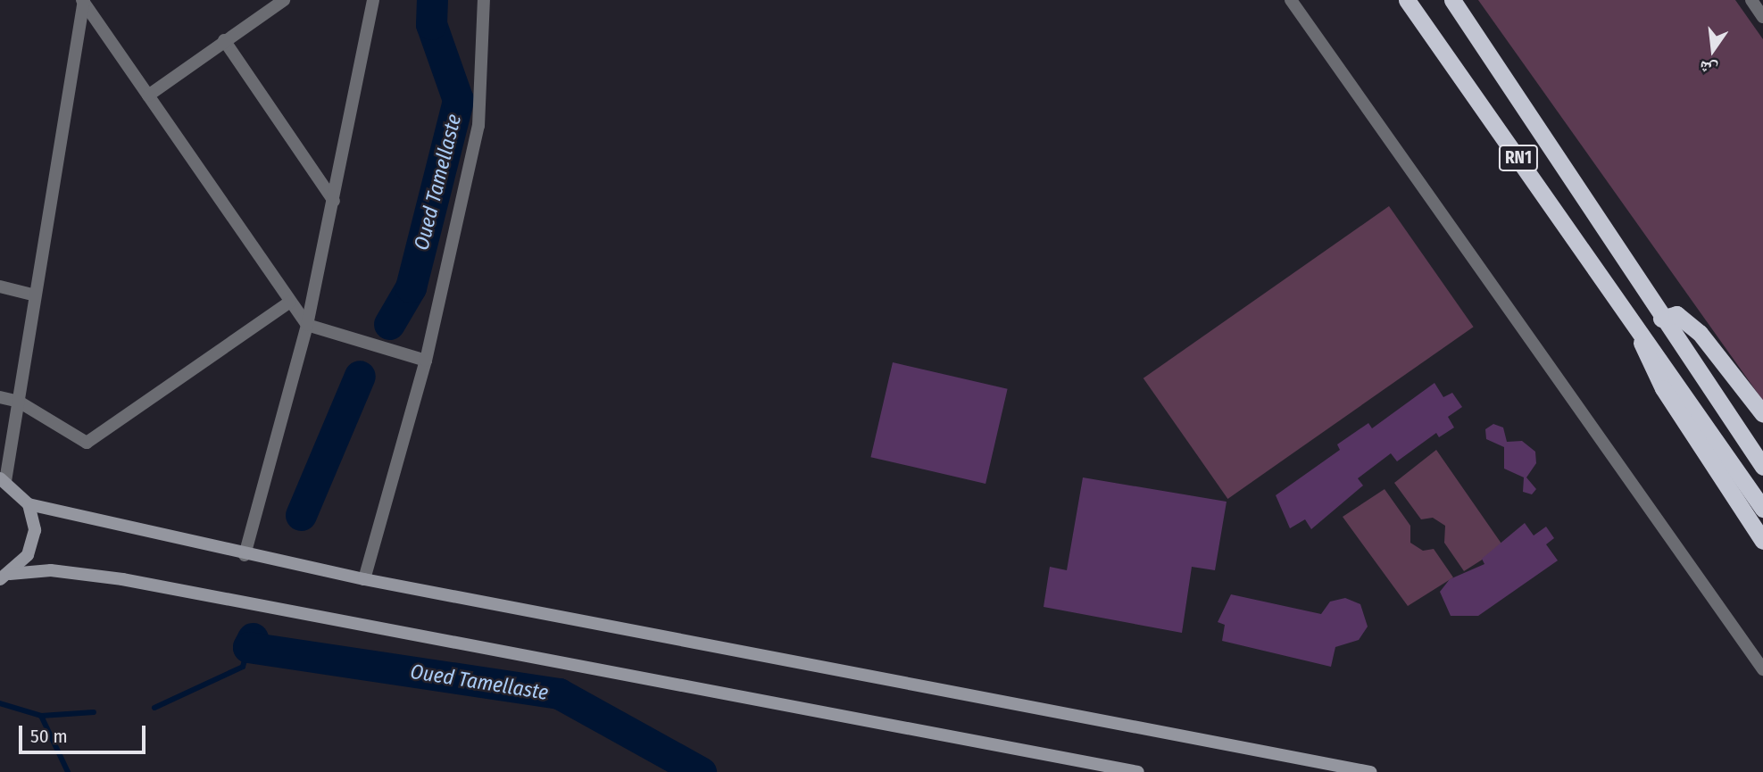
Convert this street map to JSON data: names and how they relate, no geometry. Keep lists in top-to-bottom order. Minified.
{"streets":{"highway":["RN1"]},"water":["Oued Tamellaste"],"scale_bar":"50 m","north":"bottom"}
